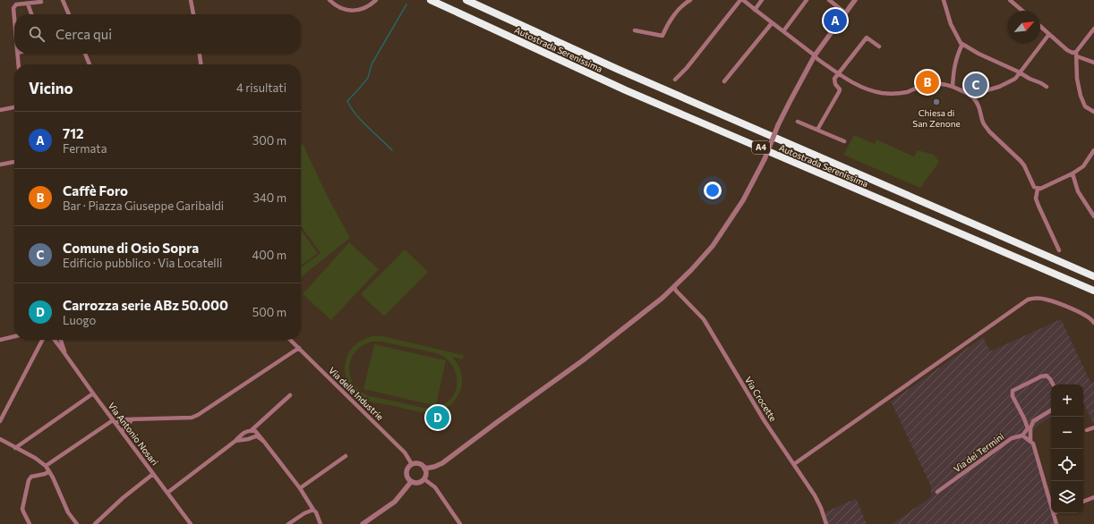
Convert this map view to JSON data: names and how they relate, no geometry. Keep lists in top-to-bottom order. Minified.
{"streets":{"highway":["Autostrada Serenissima","A4"],"street":["Via delle Industrie","Via Crocette","Via Antonio Nosari","Via dei Termini"]},"places":["Chiesa di San Zenone"],"north":"top right","page":{"pins":["A","B","C","D"],"search":"Cerca qui","heading":["Vicino","4 risultati"],"list":[{"mark":"A","name":"712","note":"Fermata","value":"300 m"},{"mark":"B","name":"Caffè Foro","note":"Bar · Piazza Giuseppe Garibaldi","value":"340 m"},{"mark":"C","name":"Comune di Osio Sopra","note":"Edificio pubblico · Via Locatelli","value":"400 m"},{"mark":"D","name":"Carrozza serie ABz 50.000","note":"Luogo","value":"500 m"}],"map_buttons":["+","−"]}}
